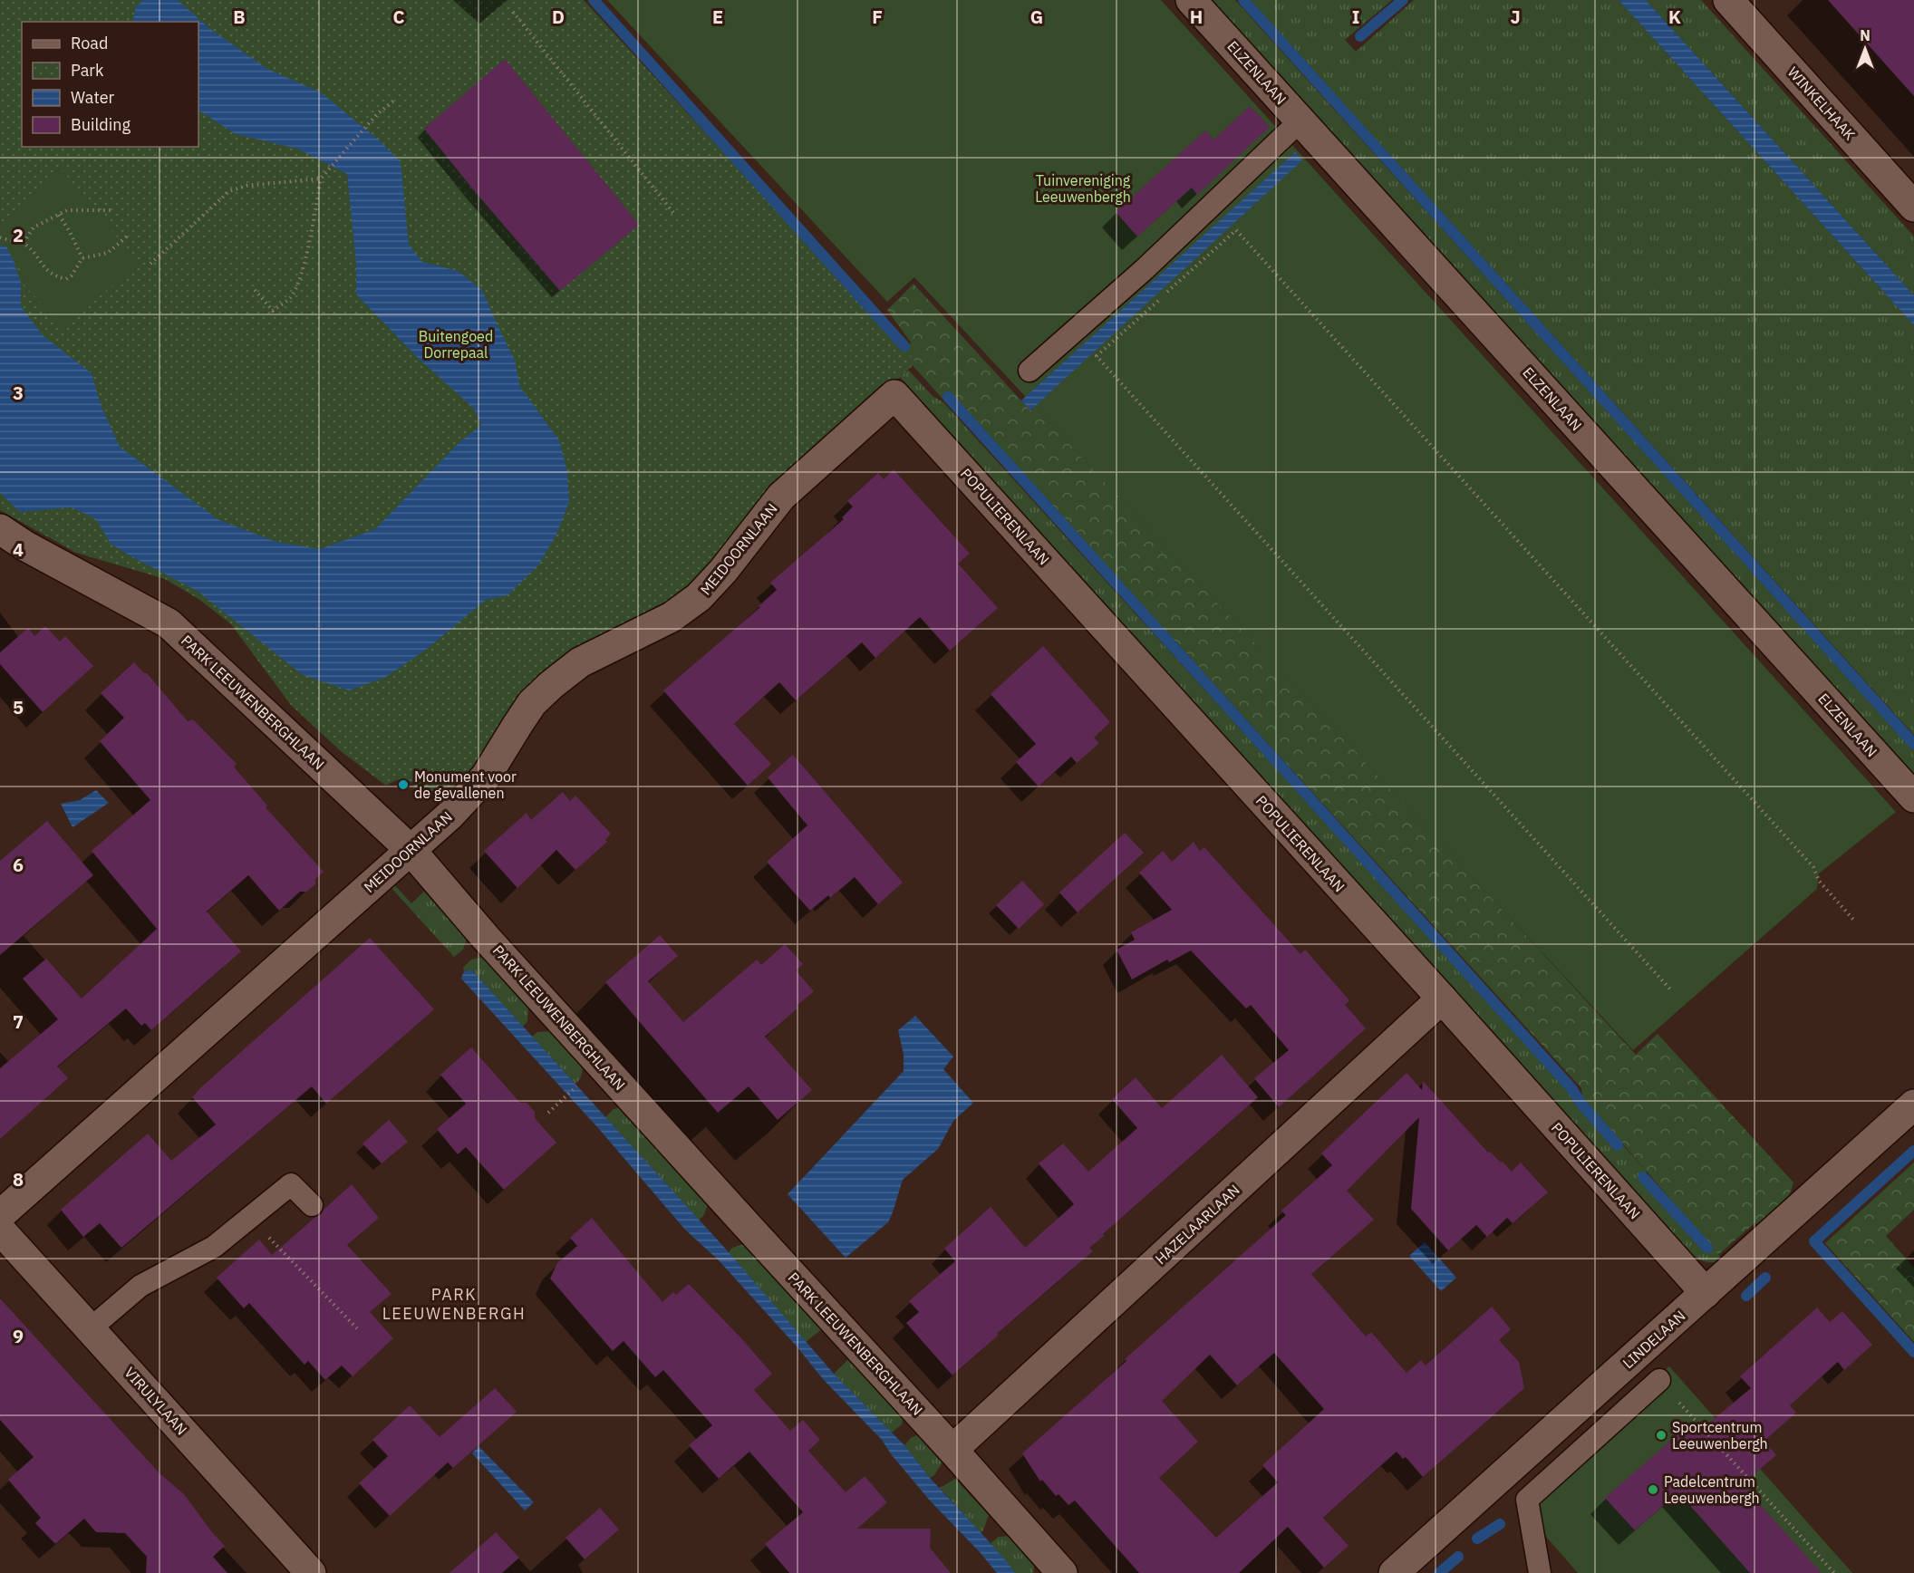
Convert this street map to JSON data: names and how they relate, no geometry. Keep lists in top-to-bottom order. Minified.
{"streets":{"street":["ELZENLAAN","WINKELHAAK","POPULIERENLAAN","MEIDOORNLAAN","PARK LEEUWENBERGHLAAN","HAZELAARLAAN","LINDELAAN","VIRULYLAAN"]},"crossings":[["POPULIERENLAAN","MEIDOORNLAAN"],["POPULIERENLAAN","HAZELAARLAAN"],["POPULIERENLAAN","LINDELAAN"],["MEIDOORNLAAN","PARK LEEUWENBERGHLAAN"],["PARK LEEUWENBERGHLAAN","HAZELAARLAAN"]],"districts":["PARK LEEUWENBERGH"],"parks":["Tuinvereniging Leeuwenbergh","Buitengoed Dorrepaal"],"places":["Monument voor de gevallenen","Sportcentrum Leeuwenbergh","Padelcentrum Leeuwenbergh"],"legend":["Road","Park","Water","Building"],"north":"top","grid":{"columns":["B","C","D","E","F","G","H","I","J","K"],"rows":["2","3","4","5","6","7","8","9"]}}
